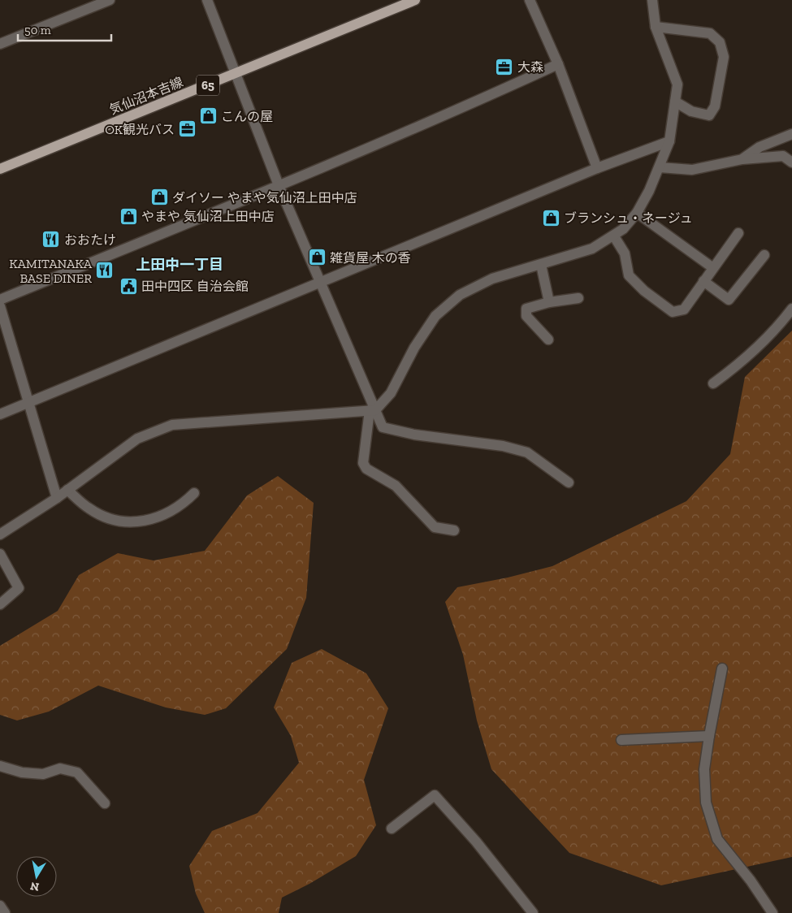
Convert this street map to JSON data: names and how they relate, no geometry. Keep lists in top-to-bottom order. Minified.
{"streets":{"main road":["65","気仙沼本吉線"]},"districts":["上田中一丁目"],"places":{"office":["大森","OK観光バス"],"shop":["こんの屋","ダイソー やまや気仙沼上田中店","やまや 気仙沼上田中店","ブランシュ・ネージュ","雑貨屋 木の香"],"restaurant":["おおたけ","KAMITANAKA BASE DINER"],"public building":["田中四区 自治会館"]},"scale_bar":"50 m","north":"bottom"}
